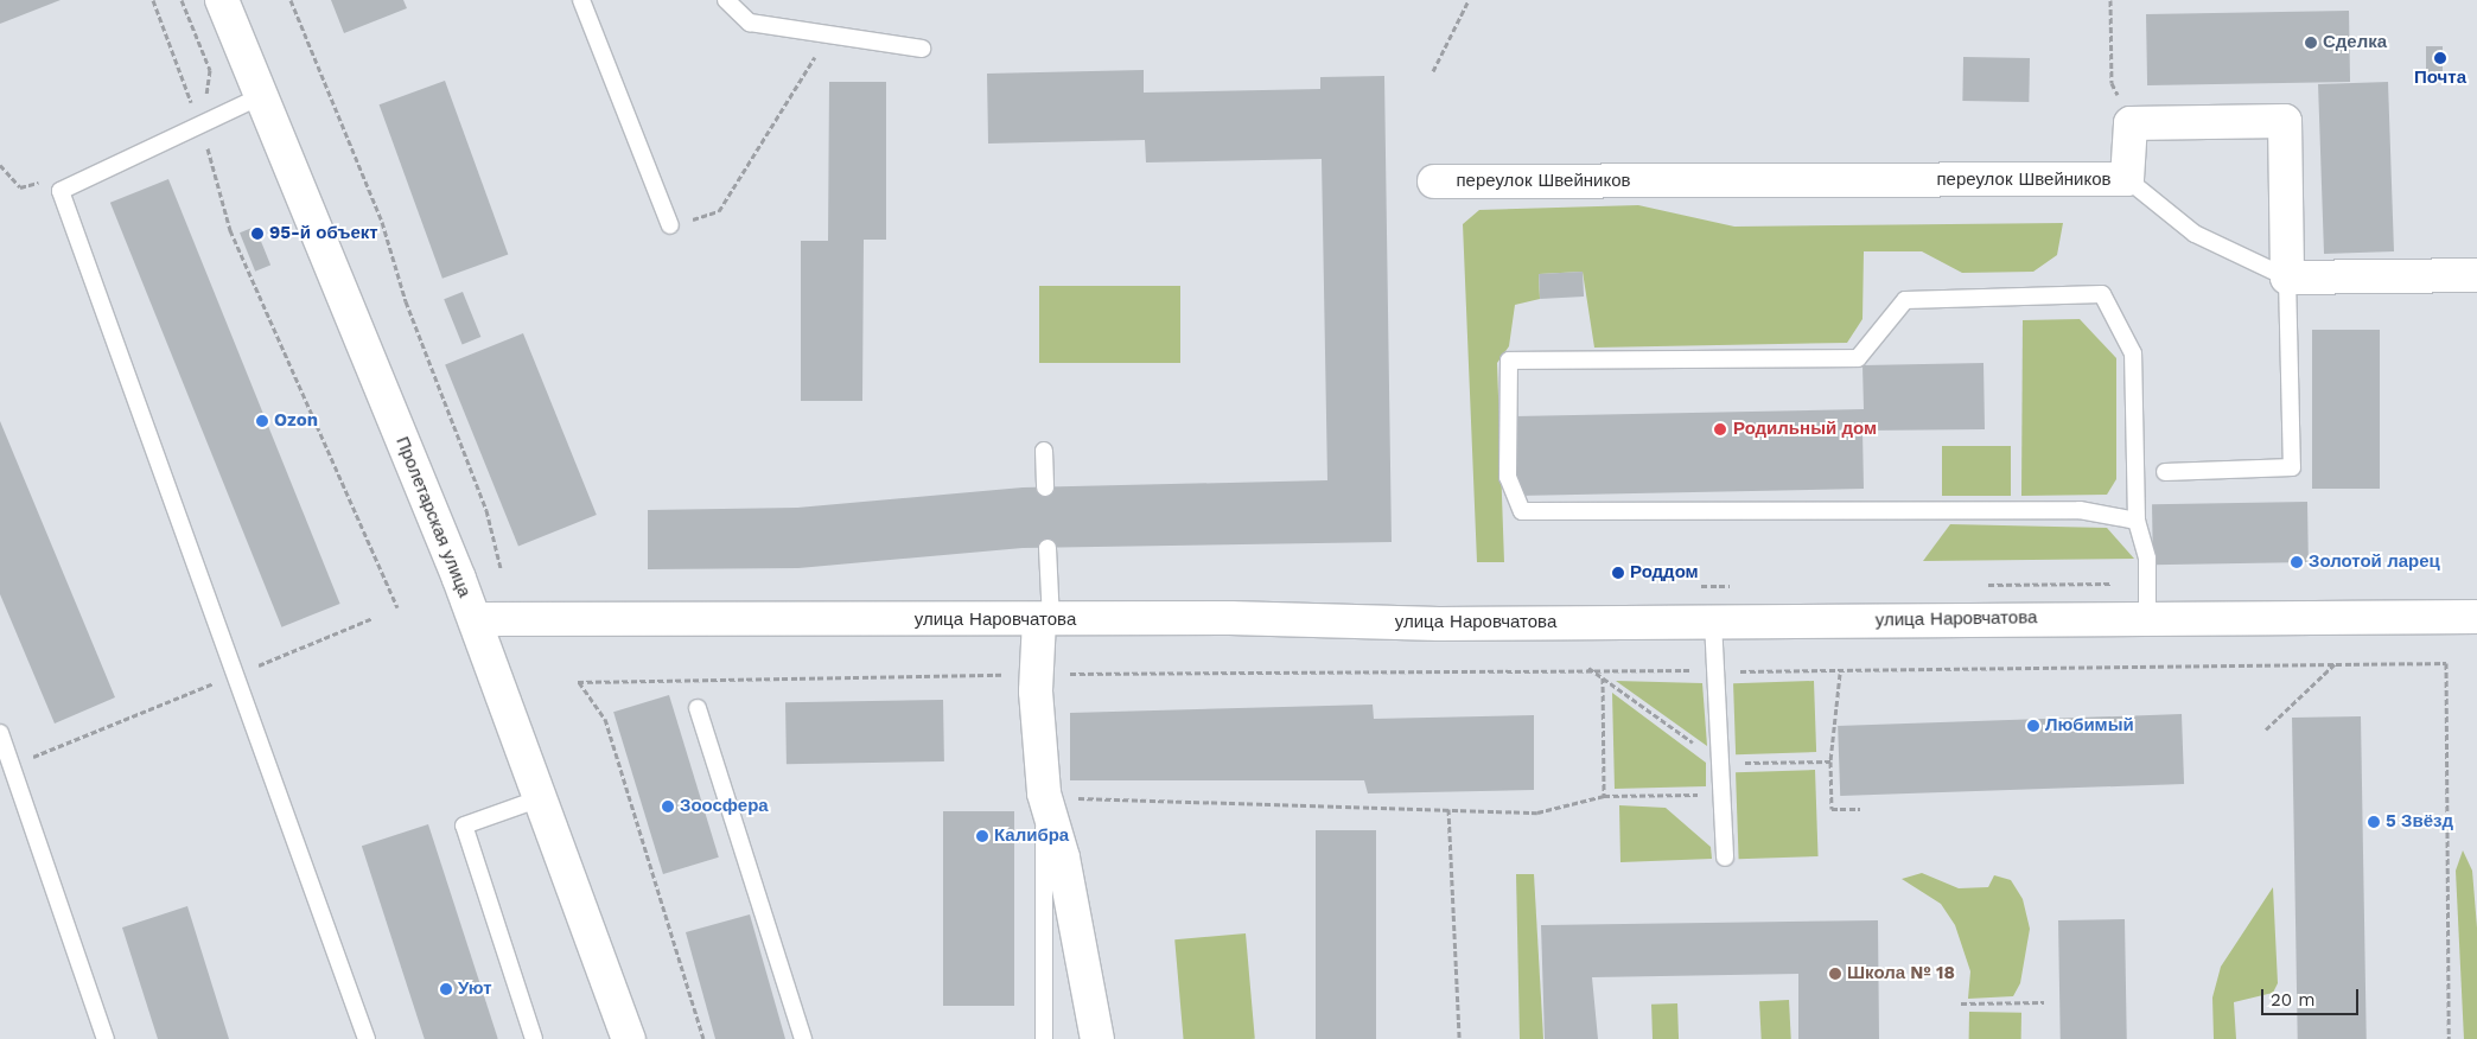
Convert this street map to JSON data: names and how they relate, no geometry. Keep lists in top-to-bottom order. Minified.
{"streets":{"street":["переулок Швейников","Пролетарская улица","улица Наровчатова"]},"crossings":[["Пролетарская улица","улица Наровчатова"]],"places":["Сделка","Почта","95-й объект","Ozon","Родильный дом","Золотой ларец","Роддом","Любимый","Зоосфера","5 Звёзд","Калибра","Школа № 18","Уют"],"scale_bar":"20 m"}
